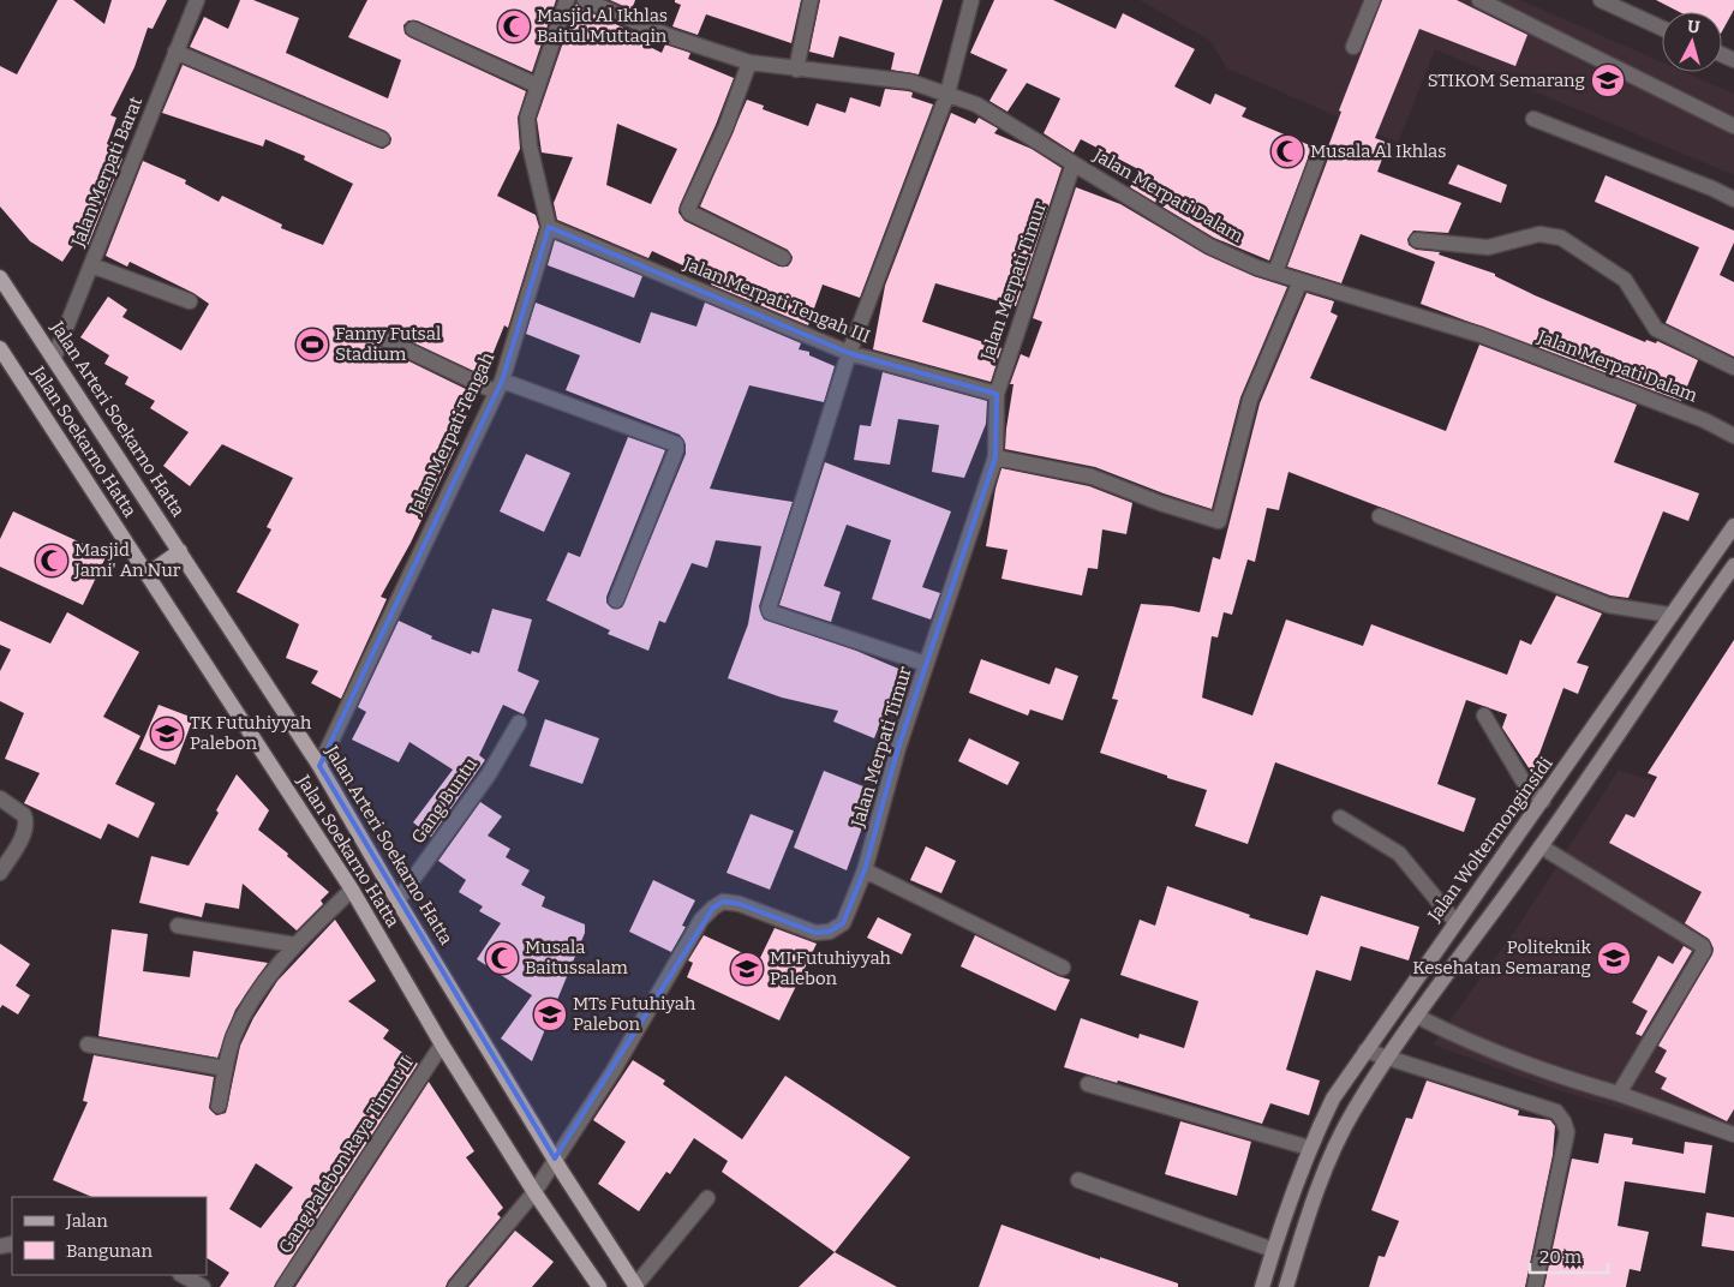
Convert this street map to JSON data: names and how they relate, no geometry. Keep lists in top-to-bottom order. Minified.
{"streets":{"main road":["Jalan Arteri Soekarno Hatta","Jalan Soekarno Hatta","Jalan Woltermonginsidi"],"street":["Jalan Merpati Barat","Jalan Merpati Dalam","Jalan Merpati Timur","Jalan Merpati Tengah III","Jalan Merpati Tengah","Gang Buntu","Gang Palebon Raya Timur II"]},"crossings":[["Jalan Merpati Barat","Jalan Arteri Soekarno Hatta"],["Jalan Merpati Dalam","Jalan Merpati Timur"],["Jalan Merpati Timur","Jalan Merpati Tengah III"],["Jalan Merpati Timur","Jalan Arteri Soekarno Hatta"],["Jalan Merpati Timur","Jalan Soekarno Hatta"],["Jalan Merpati Tengah III","Jalan Merpati Tengah"],["Jalan Arteri Soekarno Hatta","Jalan Merpati Tengah"],["Jalan Arteri Soekarno Hatta","Gang Buntu"],["Jalan Soekarno Hatta","Gang Palebon Raya Timur II"]],"places":{"mosque":["Masjid Al Ikhlas Baitul Muttaqin","Musala Al Ikhlas","Masjid Jami' An Nur","Musala Baitussalam"],"school or university":["STIKOM Semarang","TK Futuhiyyah Palebon","Politeknik Kesehatan Semarang","MI Futuhiyyah Palebon","MTs Futuhiyah Palebon"],"sports":["Fanny Futsal Stadium"]},"legend":["Jalan","Bangunan"],"scale_bar":"20 m","north":"top"}
